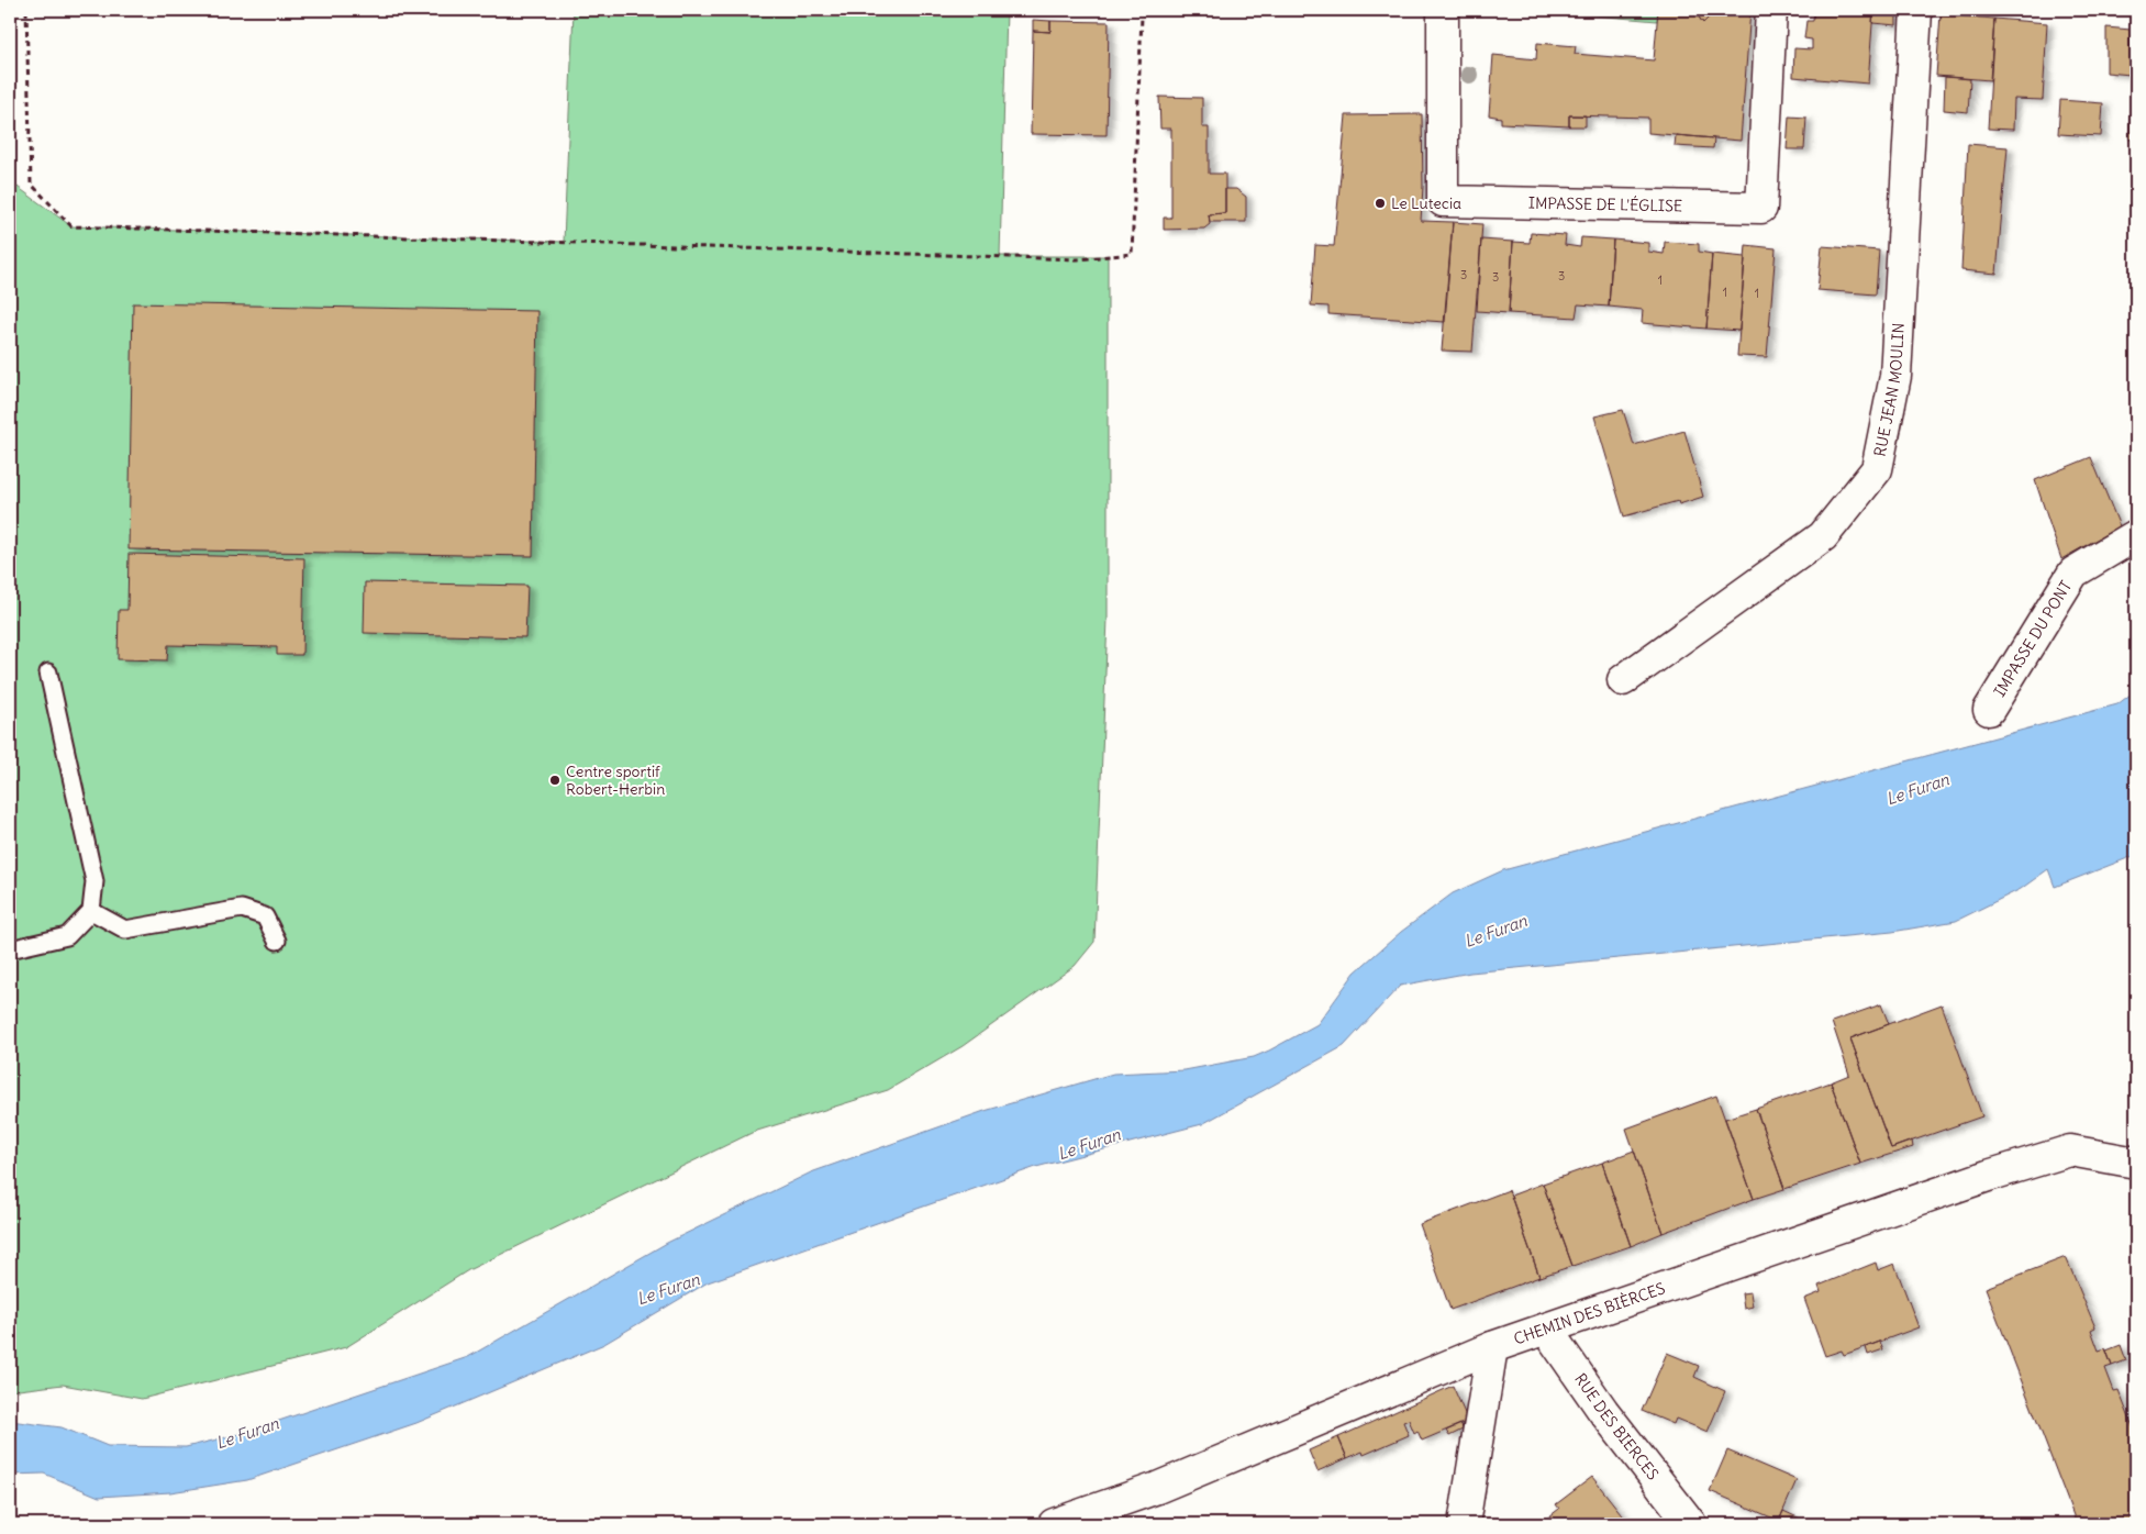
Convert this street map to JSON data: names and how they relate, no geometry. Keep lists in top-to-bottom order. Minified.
{"streets":{"street":["IMPASSE DE L'ÉGLISE","RUE JEAN MOULIN","IMPASSE DU PONT","CHEMIN DES BIÈRCES","RUE DES BIERCES"]},"crossings":[["CHEMIN DES BIÈRCES","RUE DES BIERCES"]],"water":["Le Furan"],"places":["Le Lutecia","Centre sportif Robert-Herbin"],"house_numbers":["3","3","3","1","1","1"]}
